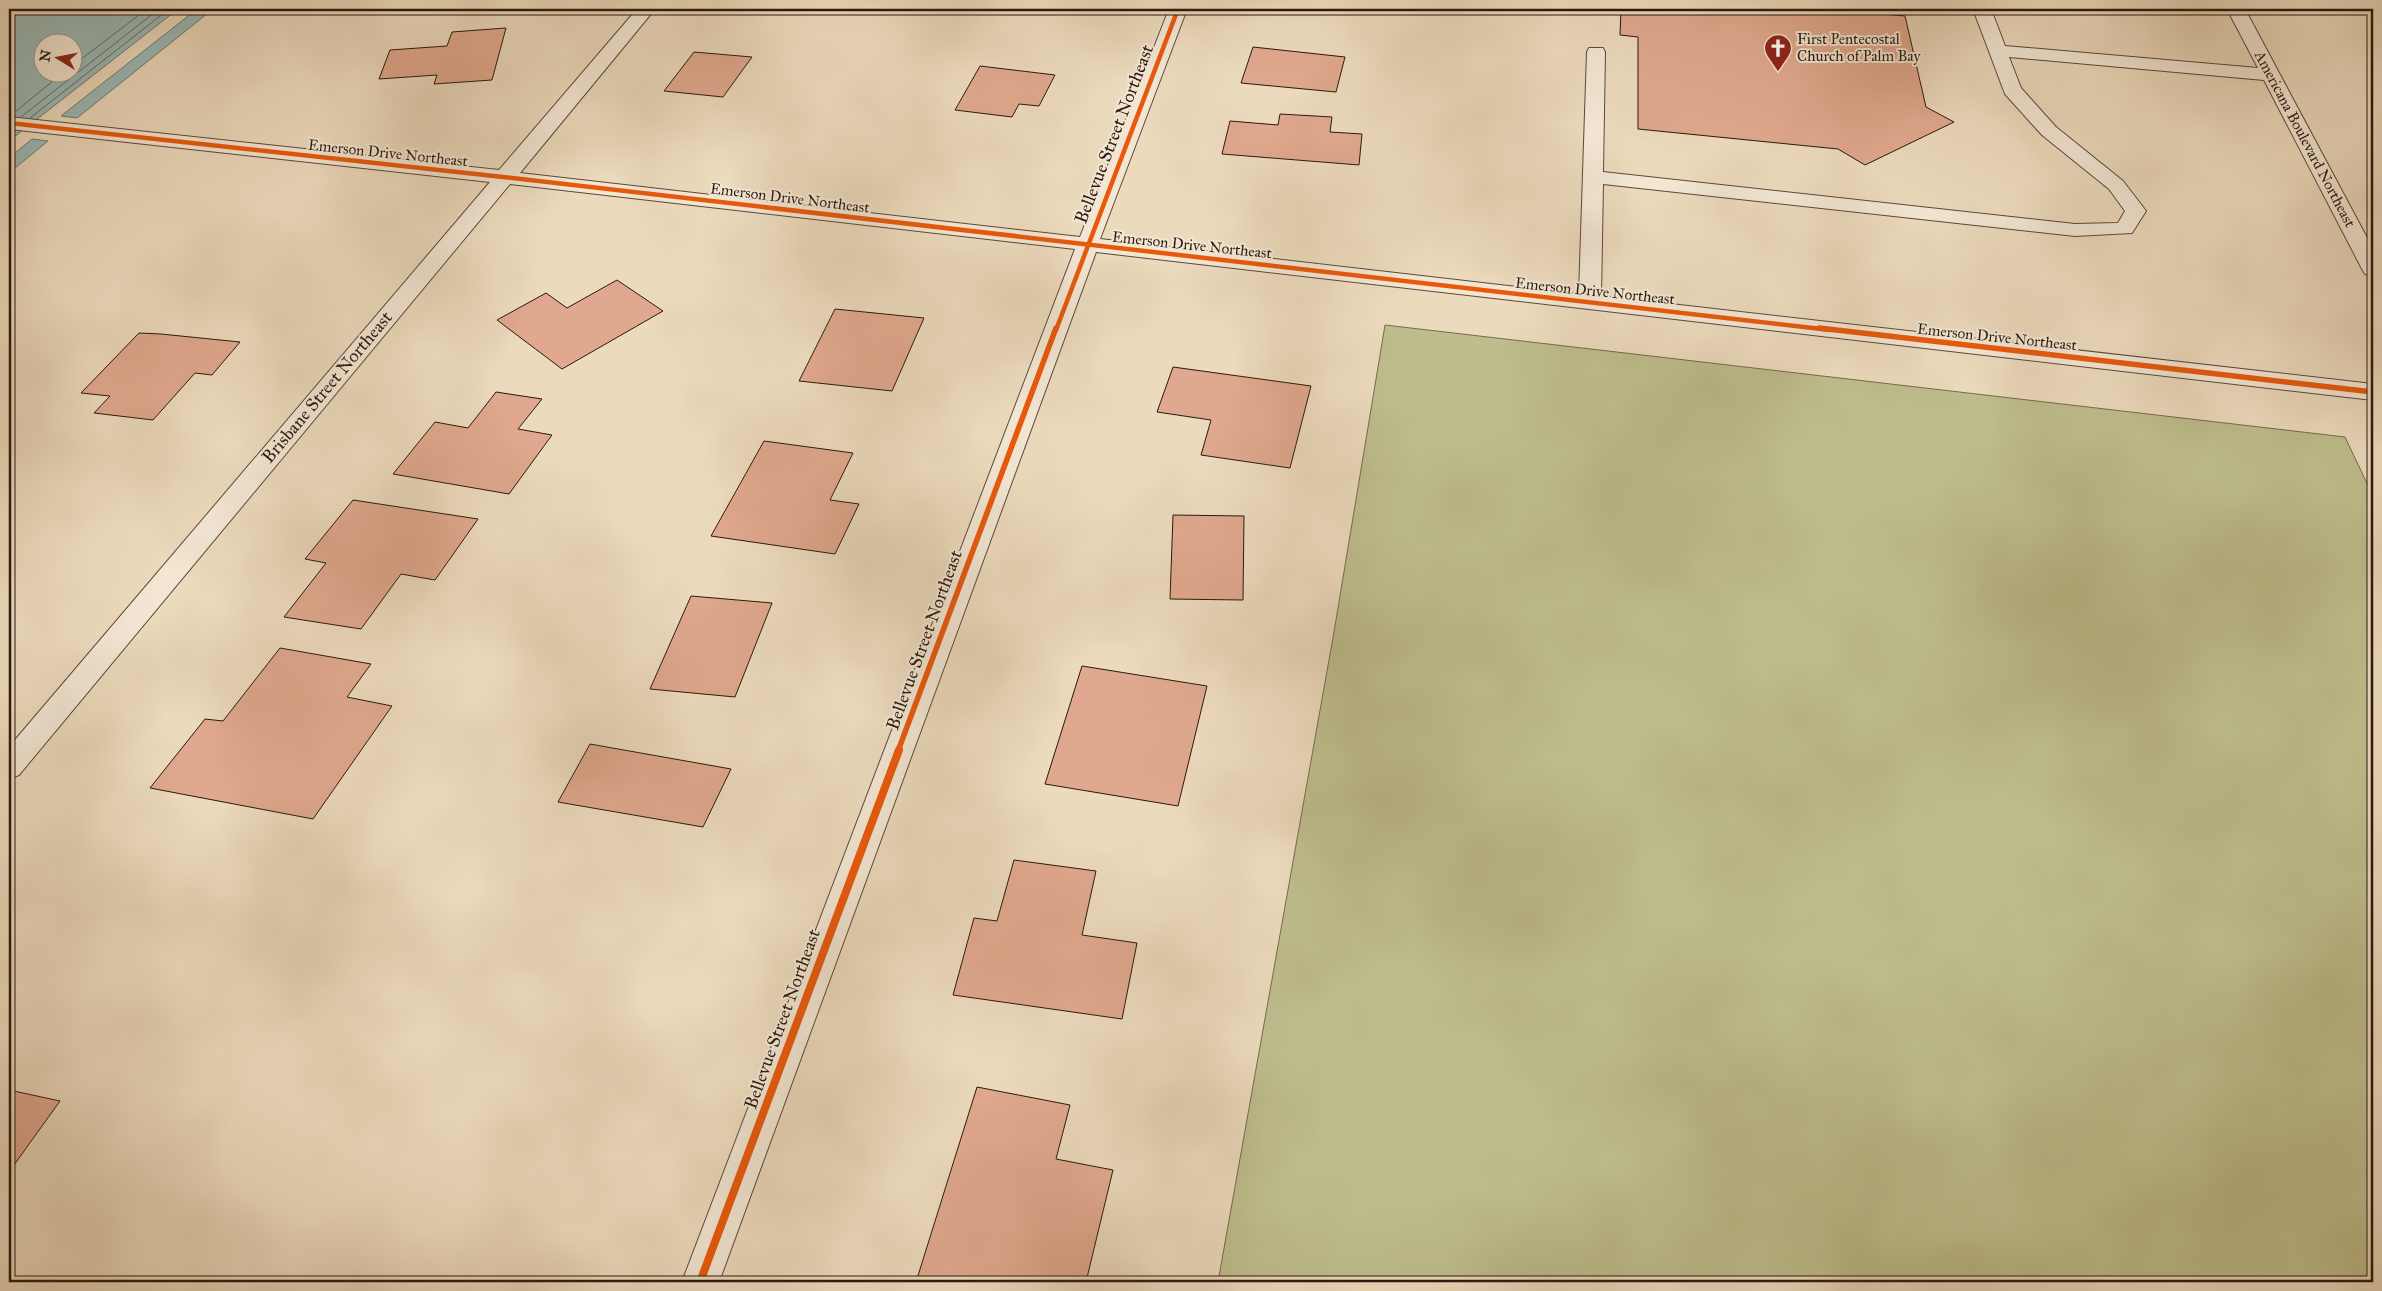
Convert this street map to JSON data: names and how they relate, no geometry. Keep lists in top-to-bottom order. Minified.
{"streets":{"street":["Bellevue Street Northeast","Americana Boulevard Northeast","Emerson Drive Northeast","Brisbane Street Northeast"]},"crossings":[["Bellevue Street Northeast","Emerson Drive Northeast"],["Emerson Drive Northeast","Brisbane Street Northeast"]],"places":{"church":["First Pentecostal Church of Palm Bay"]},"north":"left"}
